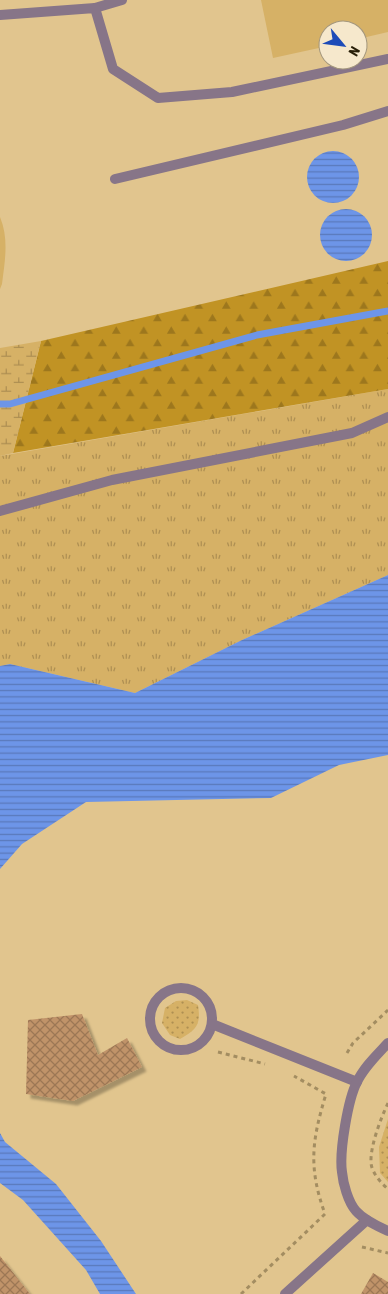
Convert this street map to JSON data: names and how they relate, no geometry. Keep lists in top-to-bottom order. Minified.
{"north":"bottom right"}
